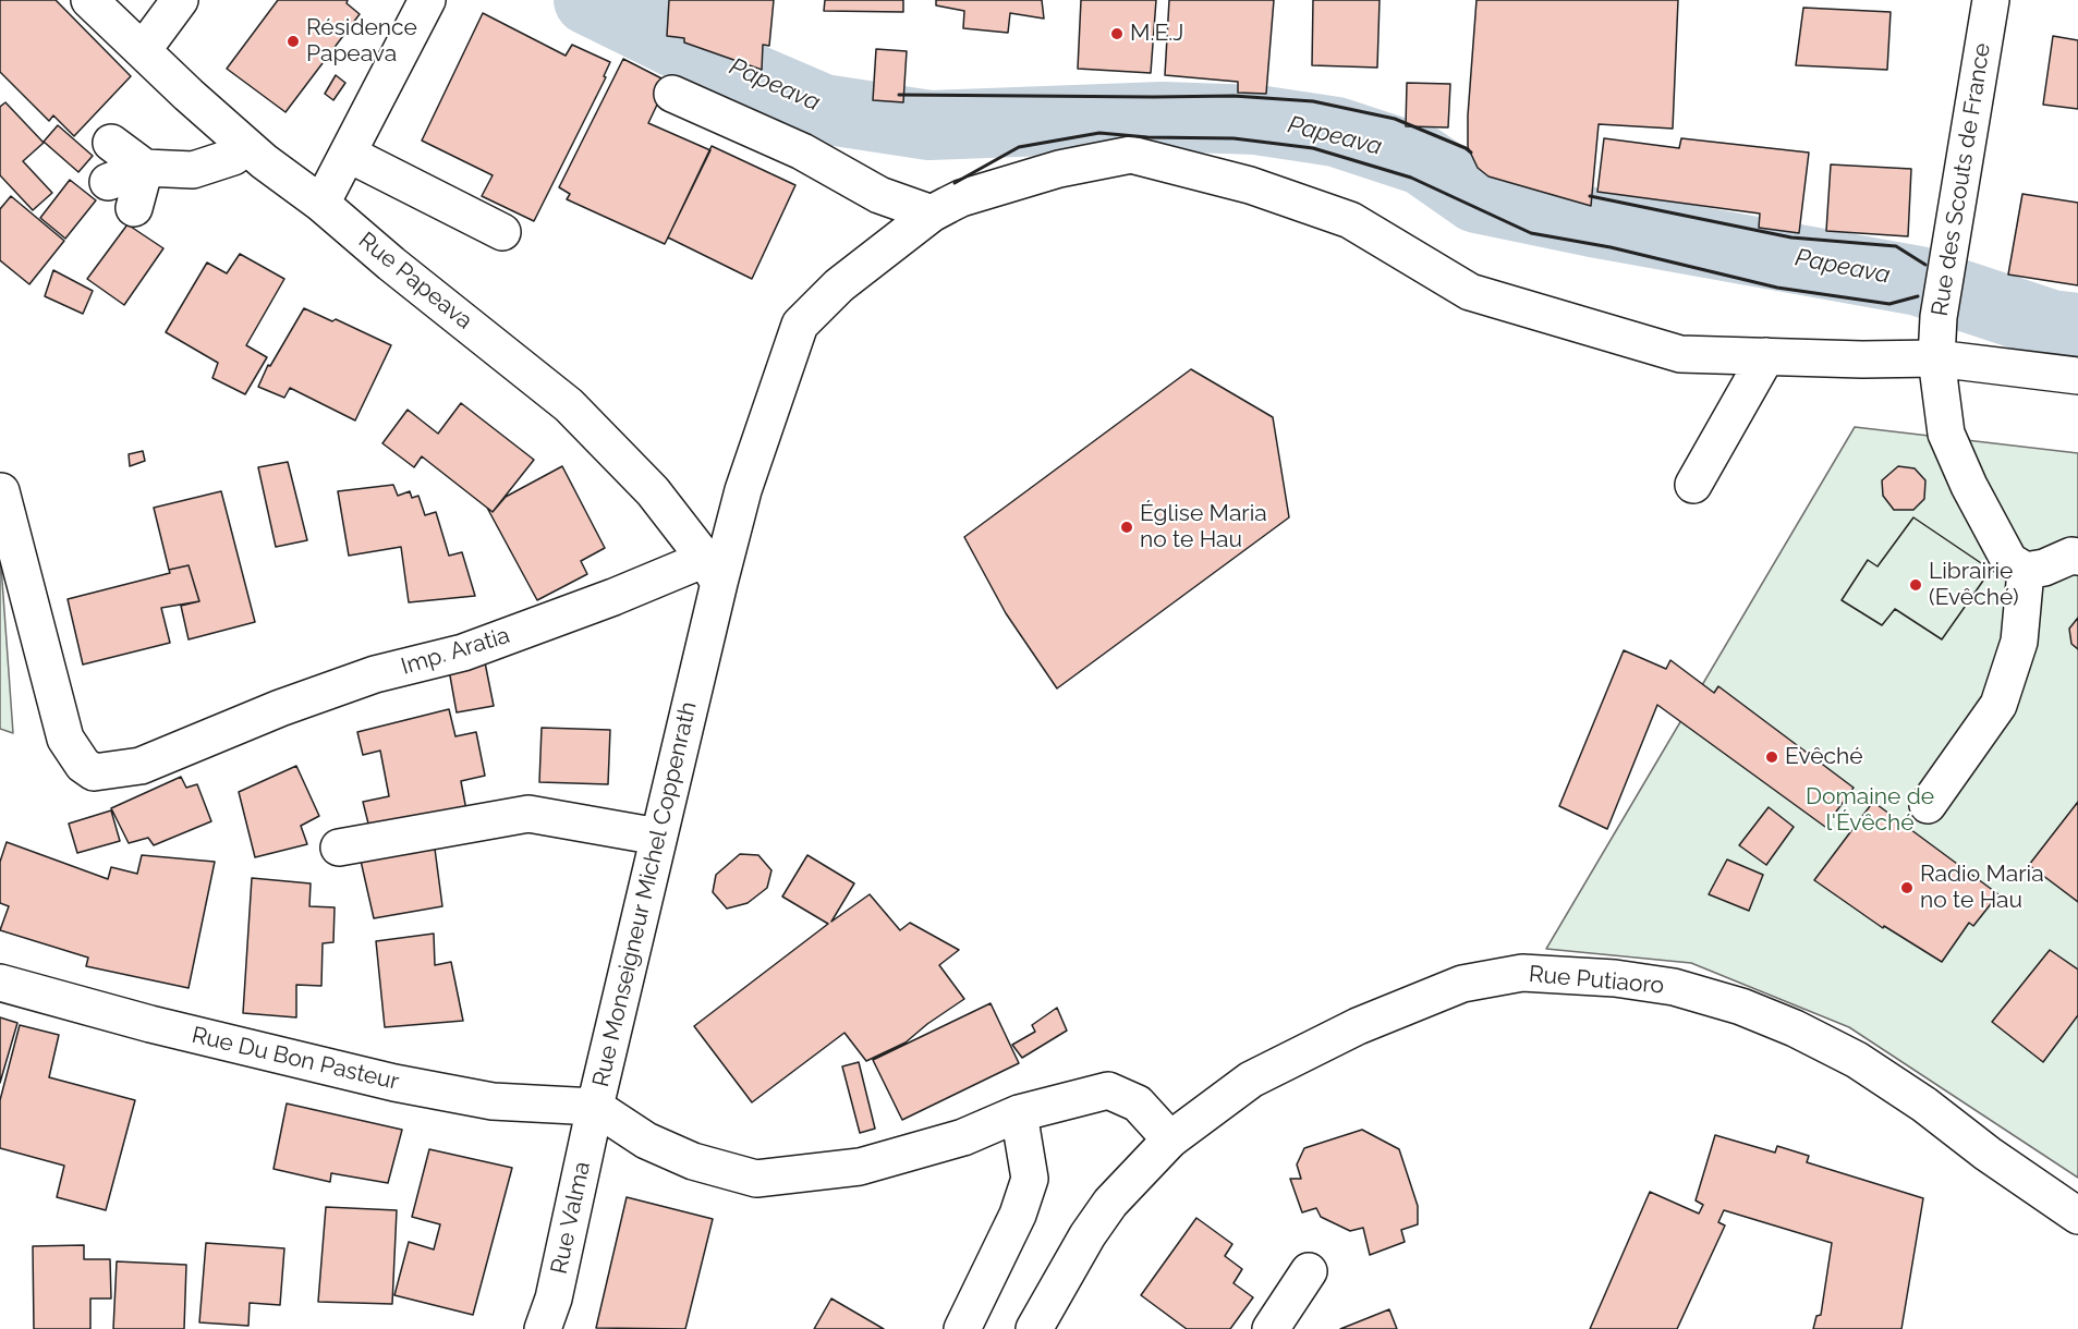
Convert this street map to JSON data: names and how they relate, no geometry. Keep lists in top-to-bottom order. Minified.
{"streets":{"street":["Rue des Scouts de France","Rue Papeava","Imp. Aratia","Rue Monseigneur Michel Coppenrath","Rue Putiaoro","Rue Du Bon Pasteur","Rue Valma"]},"crossings":[["Rue des Scouts de France","Rue Monseigneur Michel Coppenrath"],["Rue Papeava","Imp. Aratia"],["Rue Papeava","Rue Monseigneur Michel Coppenrath"],["Imp. Aratia","Rue Monseigneur Michel Coppenrath"],["Rue Monseigneur Michel Coppenrath","Rue Putiaoro"],["Rue Monseigneur Michel Coppenrath","Rue Du Bon Pasteur"],["Rue Monseigneur Michel Coppenrath","Rue Valma"],["Rue Du Bon Pasteur","Rue Valma"]],"water":["Papeava"],"parks":["Domaine de l'Évêché"],"places":["M.E.J","Résidence Papeava","Église Maria no te Hau","Librairie (Evêché)","Evêché","Radio Maria no te Hau"]}
